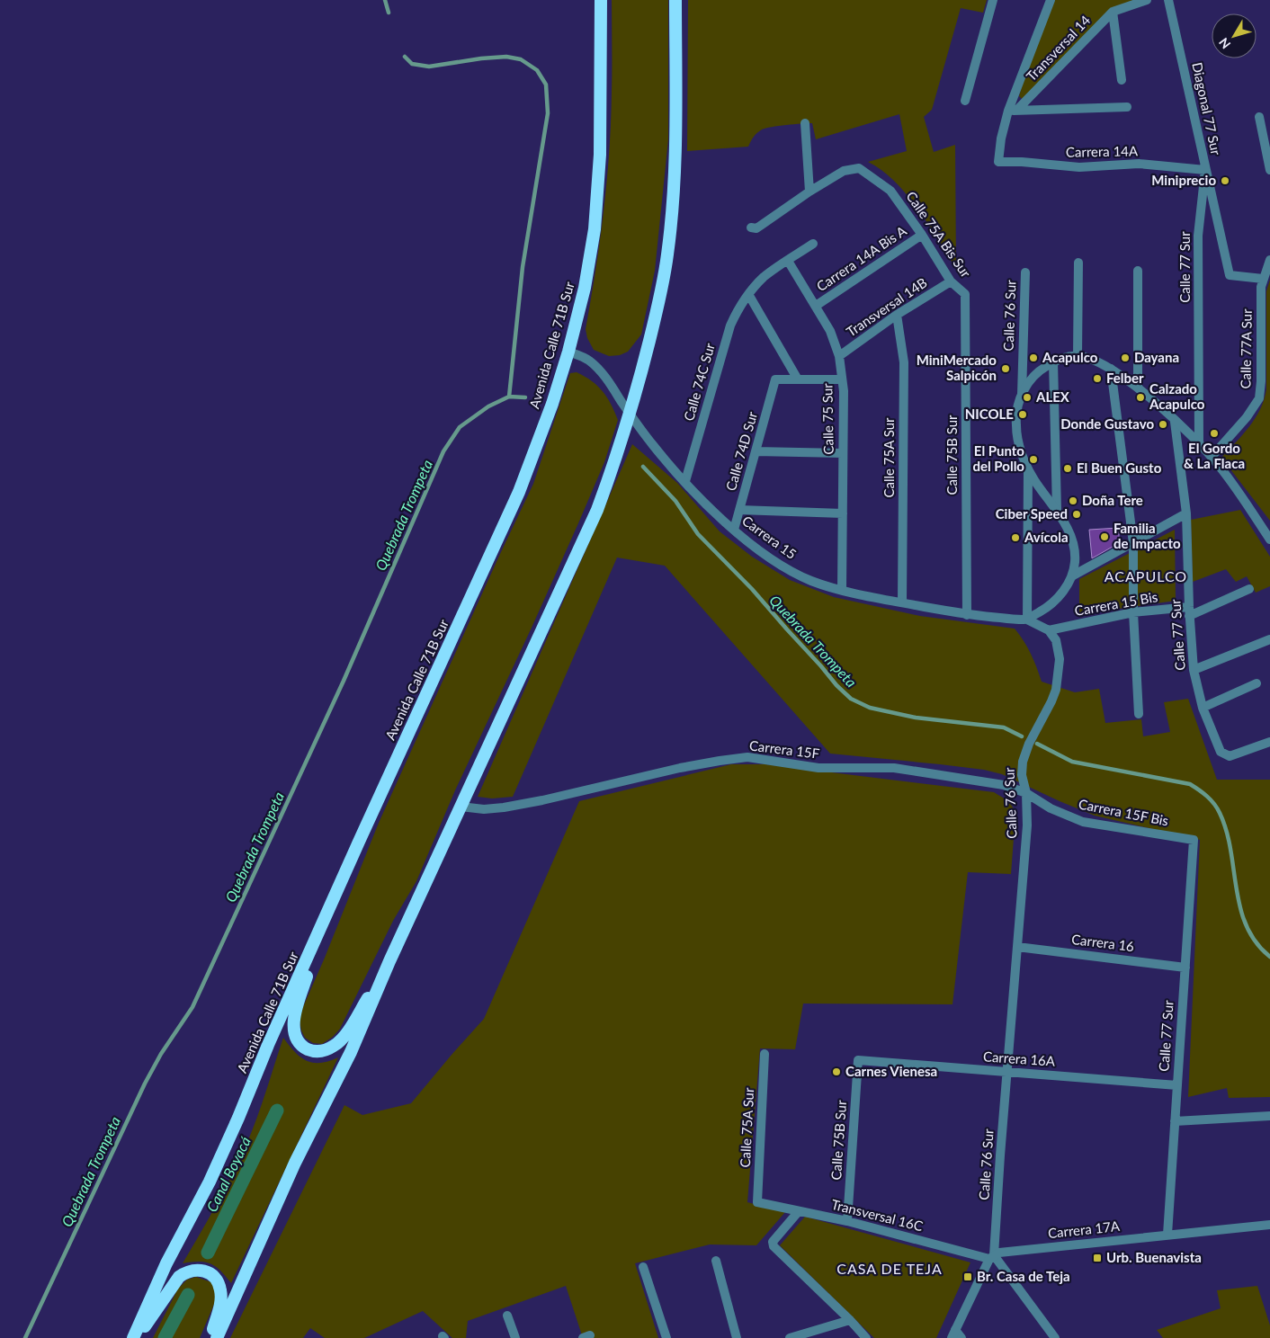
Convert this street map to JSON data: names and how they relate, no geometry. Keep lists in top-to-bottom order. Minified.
{"streets":{"highway":["Avenida Calle 71B Sur"],"street":["Transversal 14","Diagonal 77 Sur","Carrera 14A","Calle 75A Bis Sur","Carrera 14A Bis A","Calle 77 Sur","Transversal 14B","Calle 76 Sur","Calle 77A Sur","Calle 74C Sur","Calle 75 Sur","Calle 74D Sur","Calle 75B Sur","Calle 75A Sur","Carrera 15","Carrera 15 Bis","Carrera 15F","Carrera 15F Bis","Carrera 16","Carrera 16A","Transversal 16C","Carrera 17A"]},"crossings":[["Transversal 14","Carrera 14A"],["Diagonal 77 Sur","Carrera 14A"],["Diagonal 77 Sur","Calle 77 Sur"],["Diagonal 77 Sur","Calle 77A Sur"],["Carrera 14A","Calle 77 Sur"],["Calle 75A Bis Sur","Carrera 14A Bis A"],["Calle 75A Bis Sur","Transversal 14B"],["Calle 75A Bis Sur","Calle 75B Sur"],["Carrera 14A Bis A","Calle 75 Sur"],["Calle 77 Sur","Carrera 15 Bis"],["Calle 77 Sur","Carrera 15F Bis"],["Calle 77 Sur","Carrera 16"],["Calle 77 Sur","Carrera 16A"],["Calle 77 Sur","Carrera 17A"],["Transversal 14B","Calle 75 Sur"],["Transversal 14B","Calle 75A Sur"],["Calle 76 Sur","Carrera 15"],["Calle 76 Sur","Carrera 15 Bis"],["Calle 76 Sur","Carrera 15F"],["Calle 76 Sur","Carrera 15F Bis"],["Calle 76 Sur","Carrera 16"],["Calle 76 Sur","Carrera 16A"],["Calle 76 Sur","Transversal 16C"],["Calle 76 Sur","Carrera 17A"],["Avenida Calle 71B Sur","Carrera 15"],["Calle 74C Sur","Calle 75 Sur"],["Calle 74C Sur","Carrera 15"],["Calle 75 Sur","Carrera 15"],["Calle 74D Sur","Carrera 15"],["Calle 75B Sur","Carrera 15"],["Calle 75B Sur","Carrera 16A"],["Calle 75B Sur","Transversal 16C"],["Calle 75A Sur","Carrera 15"],["Calle 75A Sur","Transversal 16C"],["Carrera 15F","Carrera 15F Bis"],["Transversal 16C","Carrera 17A"]],"districts":["ACAPULCO","CASA DE TEJA"],"water":["Quebrada Trompeta","Canal Boyacá"],"places":{"other":["Miniprecio","Acapulco","Dayana","MiniMercado Salpicón","Felber","ALEX","Calzado Acapulco","NICOLE","Donde Gustavo","El Gordo & La Flaca","El Punto del Pollo","El Buen Gusto","Doña Tere","Ciber Speed","Familia de Impacto","Avícola","Carnes Vienesa"],"transit":["Urb. Buenavista","Br. Casa de Teja"]},"north":"bottom left"}
